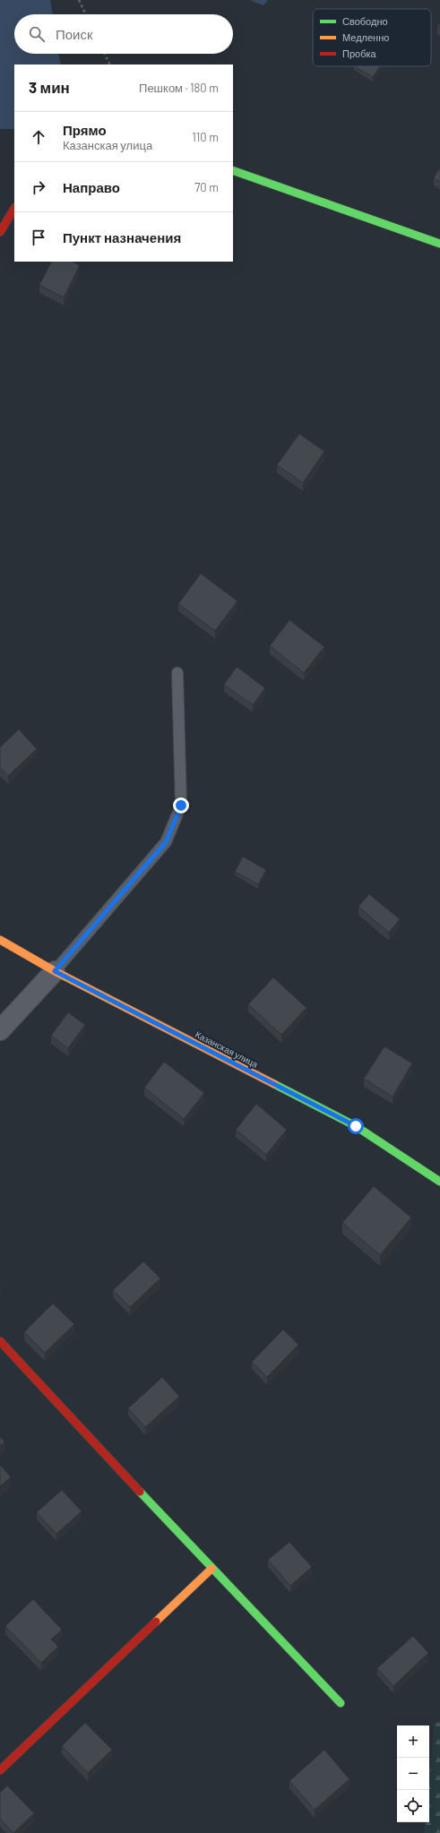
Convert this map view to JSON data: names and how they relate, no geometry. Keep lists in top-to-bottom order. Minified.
{"streets":{"street":["Казанская улица"]},"legend":["Свободно","Медленно","Пробка"],"page":{"search":"Поиск","heading":["3 мин","Пешком · 180 m"],"list":[["Прямо","Казанская улица","110 m"],["Направо","70 m"],"Пункт назначения"],"map_buttons":["+","−"]}}
